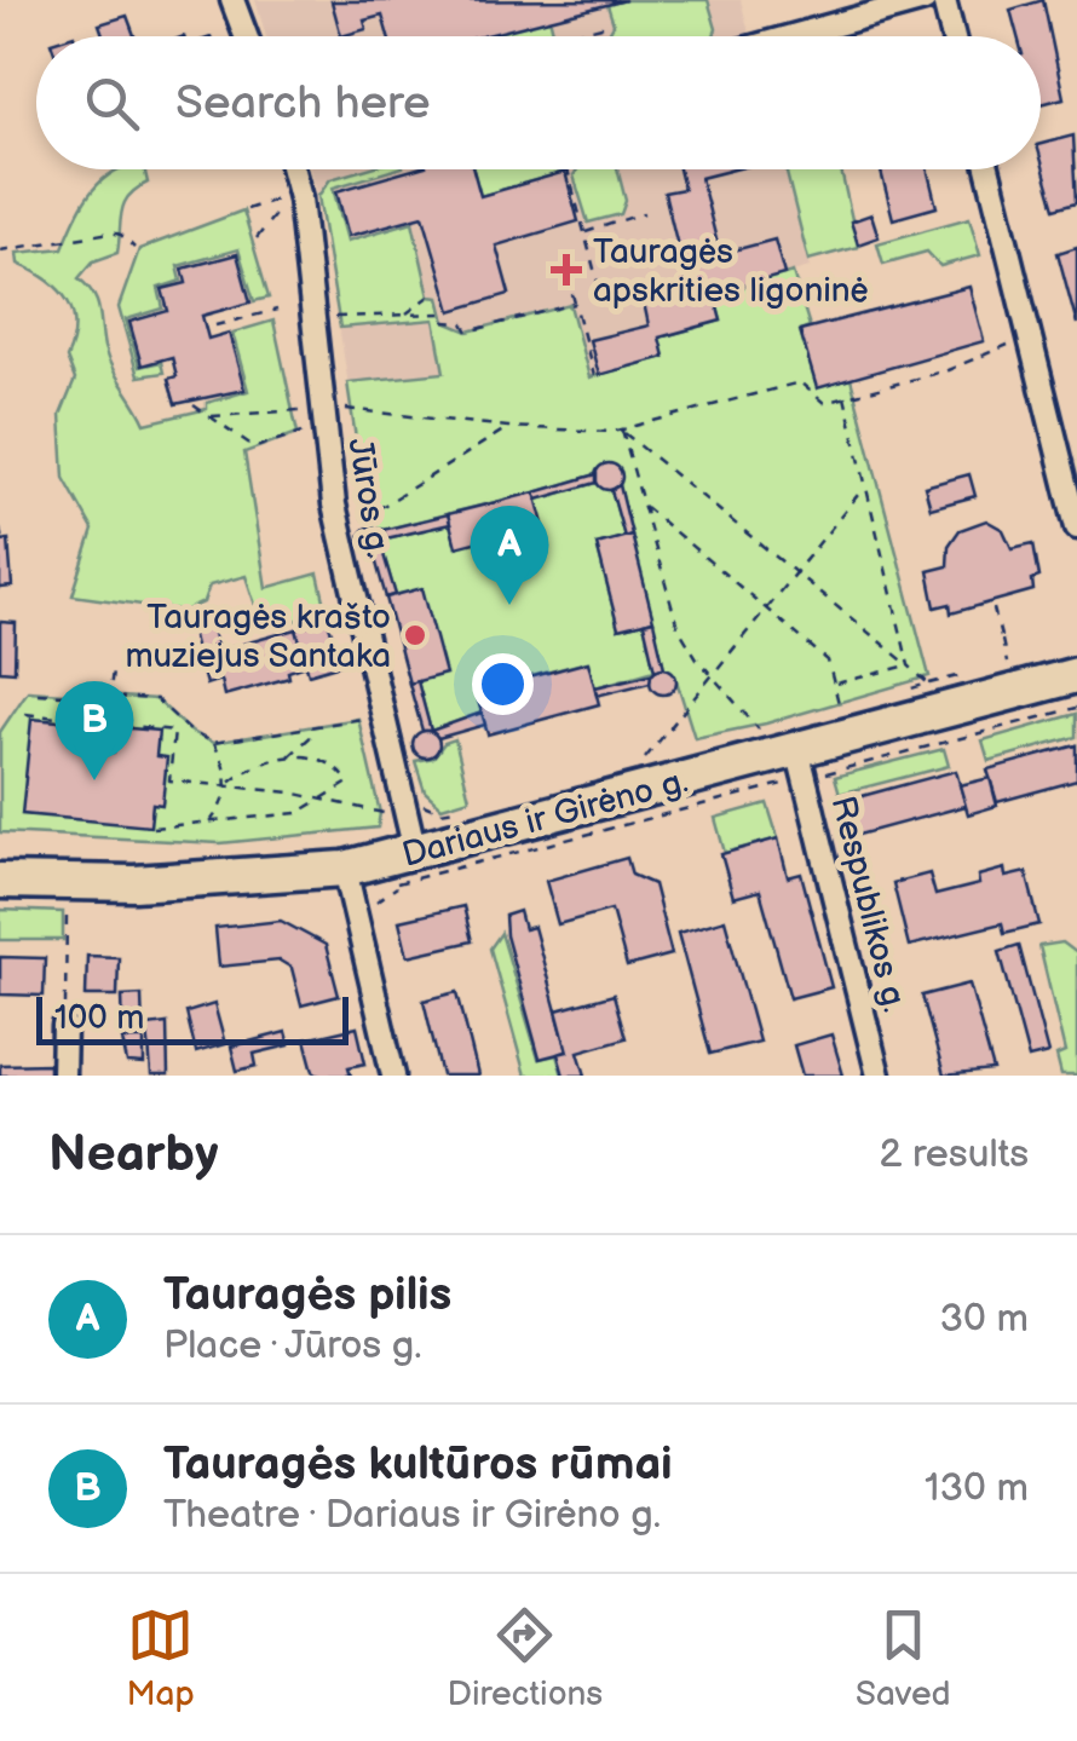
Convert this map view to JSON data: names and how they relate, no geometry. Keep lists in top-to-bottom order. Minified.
{"streets":{"highway":["Dariaus ir Girėno g."],"street":["Jūros g.","Respublikos g."]},"crossings":[["Jūros g.","Dariaus ir Girėno g."],["Dariaus ir Girėno g.","Respublikos g."]],"places":{"health":["Tauragės apskrities ligoninė"],"other":["Tauragės krašto muziejus Santaka"]},"scale_bar":"100 m","page":{"search":"Search here","pins":["A","B"],"scale":"100 m","heading":["Nearby","2 results"],"list":[{"mark":"A","name":"Tauragės pilis","note":"Place · Jūros g.","value":"30 m"},{"mark":"B","name":"Tauragės kultūros rūmai","note":"Theatre · Dariaus ir Girėno g.","value":"130 m"}],"nav":["Map","Directions","Saved"]}}
